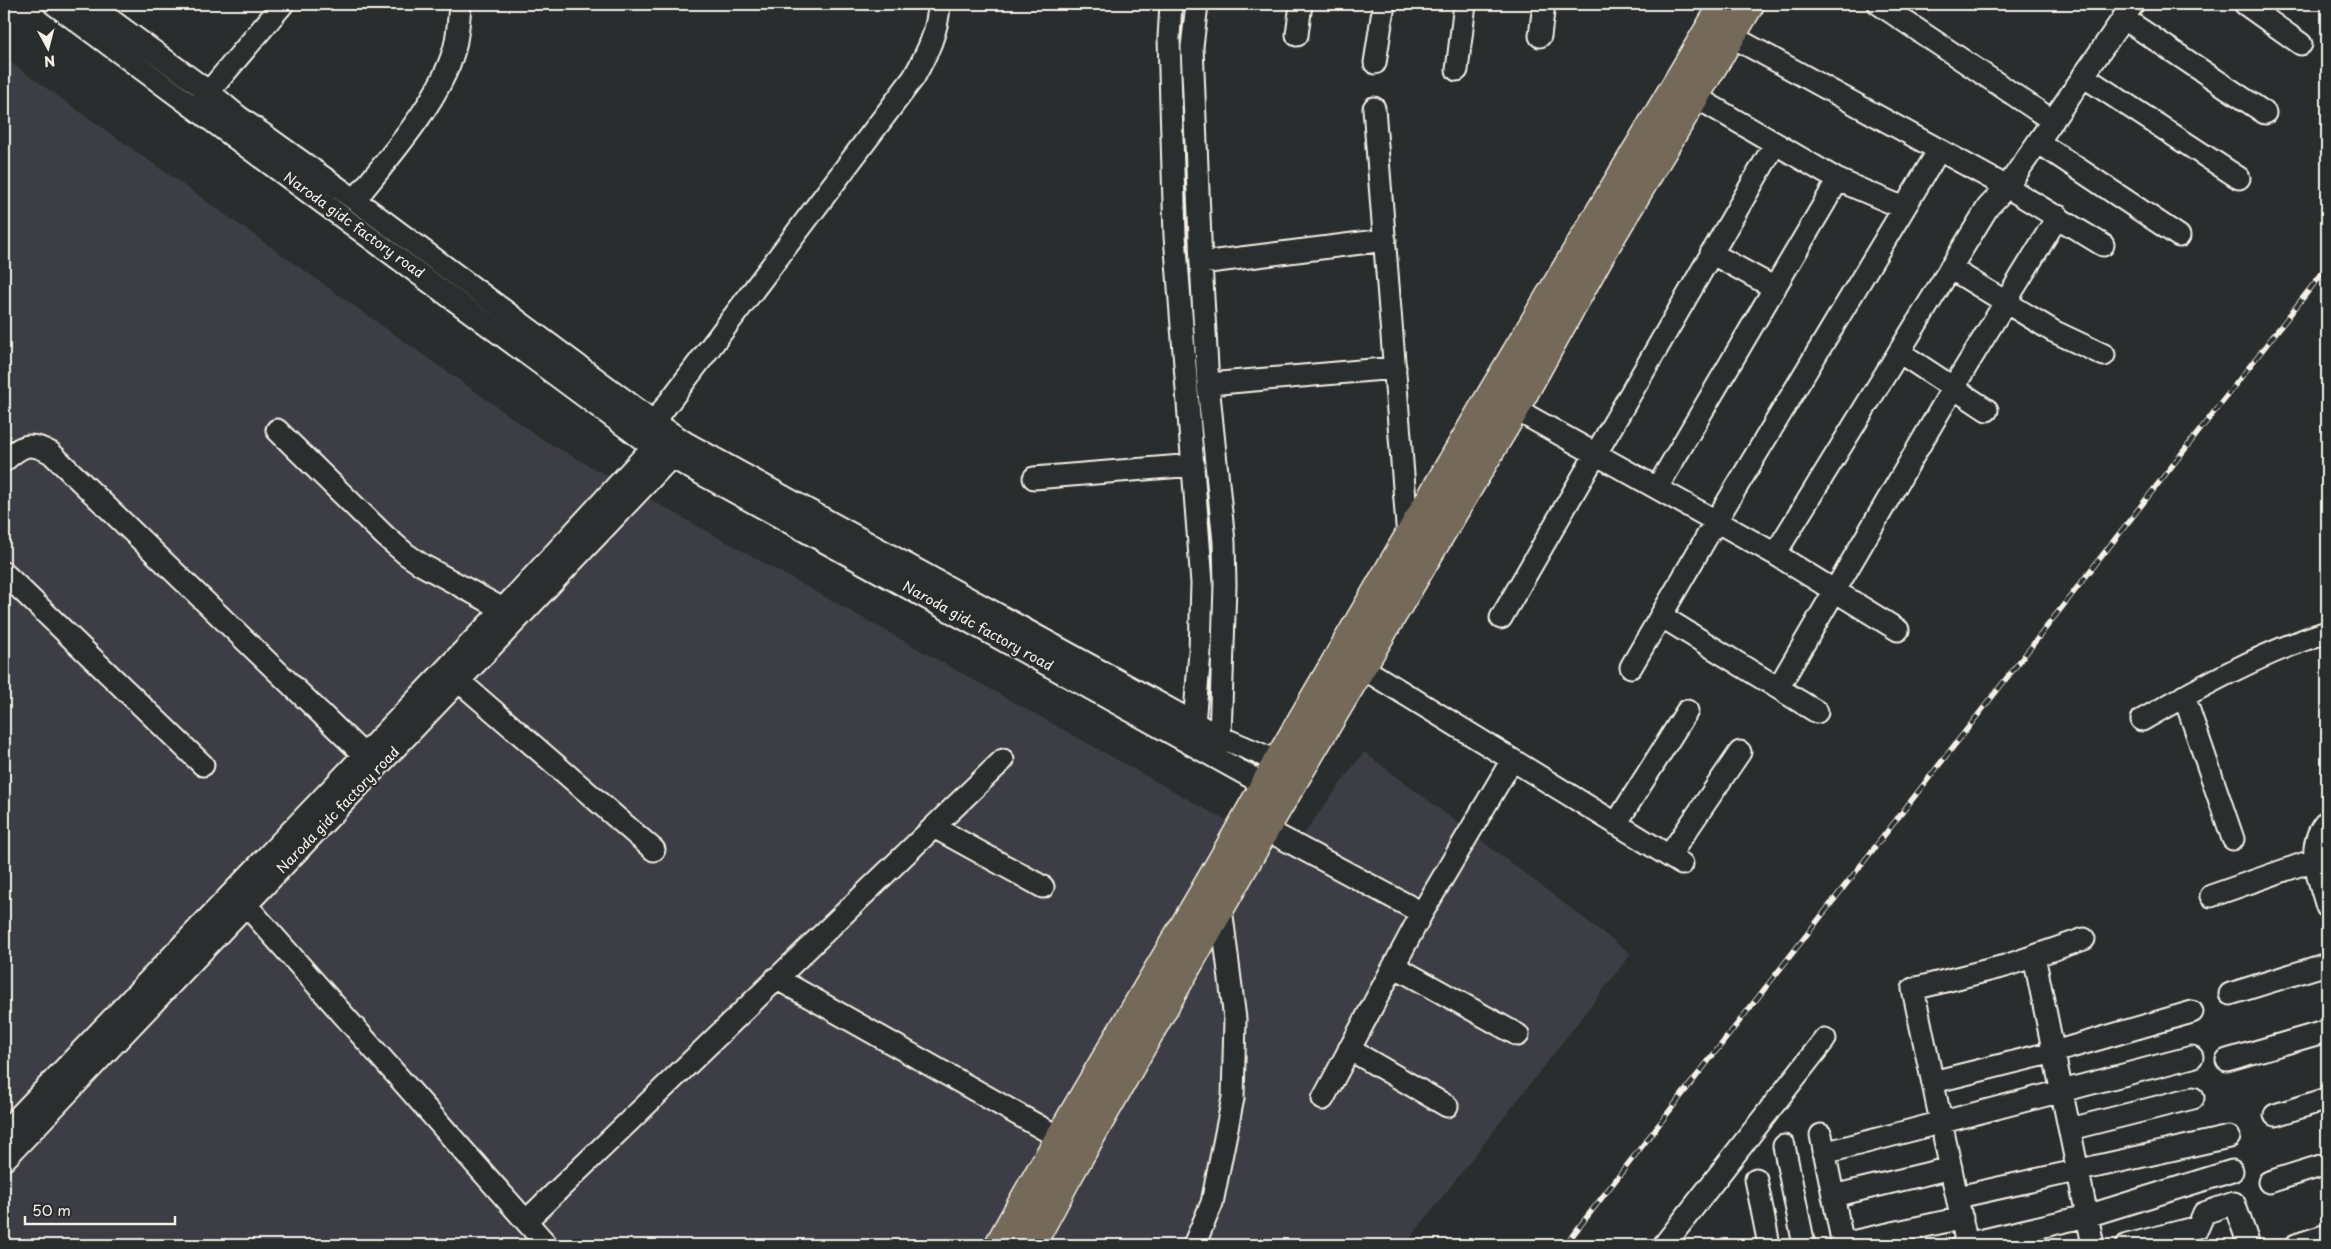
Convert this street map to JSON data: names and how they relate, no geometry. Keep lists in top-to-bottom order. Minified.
{"streets":{"street":["Naroda gidc factory road"]},"scale_bar":"50 m","north":"bottom"}
